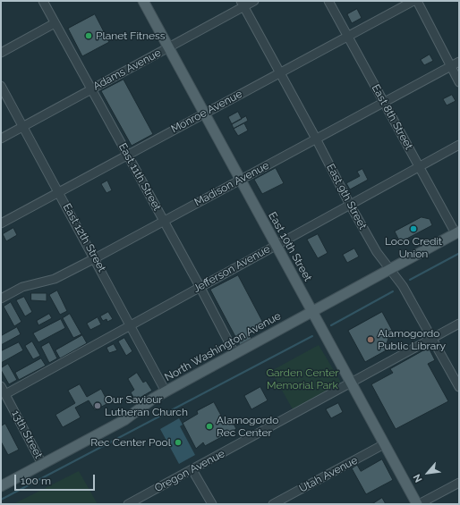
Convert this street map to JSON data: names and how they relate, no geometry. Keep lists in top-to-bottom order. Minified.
{"streets":{"main road":["East 10th Street","North Washington Avenue"],"street":["Adams Avenue","Monroe Avenue","East 8th Street","East 11th Street","Madison Avenue","East 9th Street","East 12th Street","Jefferson Avenue","13th Street","Oregon Avenue","Utah Avenue"]},"crossings":[["Adams Avenue","East 11th Street"],["Adams Avenue","East 9th Street"],["Adams Avenue","East 12th Street"],["Adams Avenue","East 10th Street"],["Monroe Avenue","East 8th Street"],["Monroe Avenue","East 11th Street"],["Monroe Avenue","East 9th Street"],["Monroe Avenue","East 12th Street"],["Monroe Avenue","East 10th Street"],["East 8th Street","Madison Avenue"],["East 8th Street","Jefferson Avenue"],["East 8th Street","North Washington Avenue"],["East 11th Street","Madison Avenue"],["East 11th Street","Jefferson Avenue"],["East 11th Street","North Washington Avenue"],["Madison Avenue","East 9th Street"],["Madison Avenue","East 12th Street"],["Madison Avenue","East 10th Street"],["East 9th Street","Jefferson Avenue"],["East 9th Street","North Washington Avenue"],["East 9th Street","Oregon Avenue"],["East 12th Street","Jefferson Avenue"],["East 12th Street","North Washington Avenue"],["East 10th Street","Jefferson Avenue"],["East 10th Street","North Washington Avenue"],["East 10th Street","Oregon Avenue"],["East 10th Street","Utah Avenue"],["Jefferson Avenue","13th Street"],["North Washington Avenue","13th Street"]],"parks":["Garden Center Memorial Park"],"places":["Planet Fitness","Loco Credit Union","Alamogordo Public Library","Our Saviour Lutheran Church","Alamogordo Rec Center","Rec Center Pool"],"scale_bar":"100 m","north":"bottom left"}
